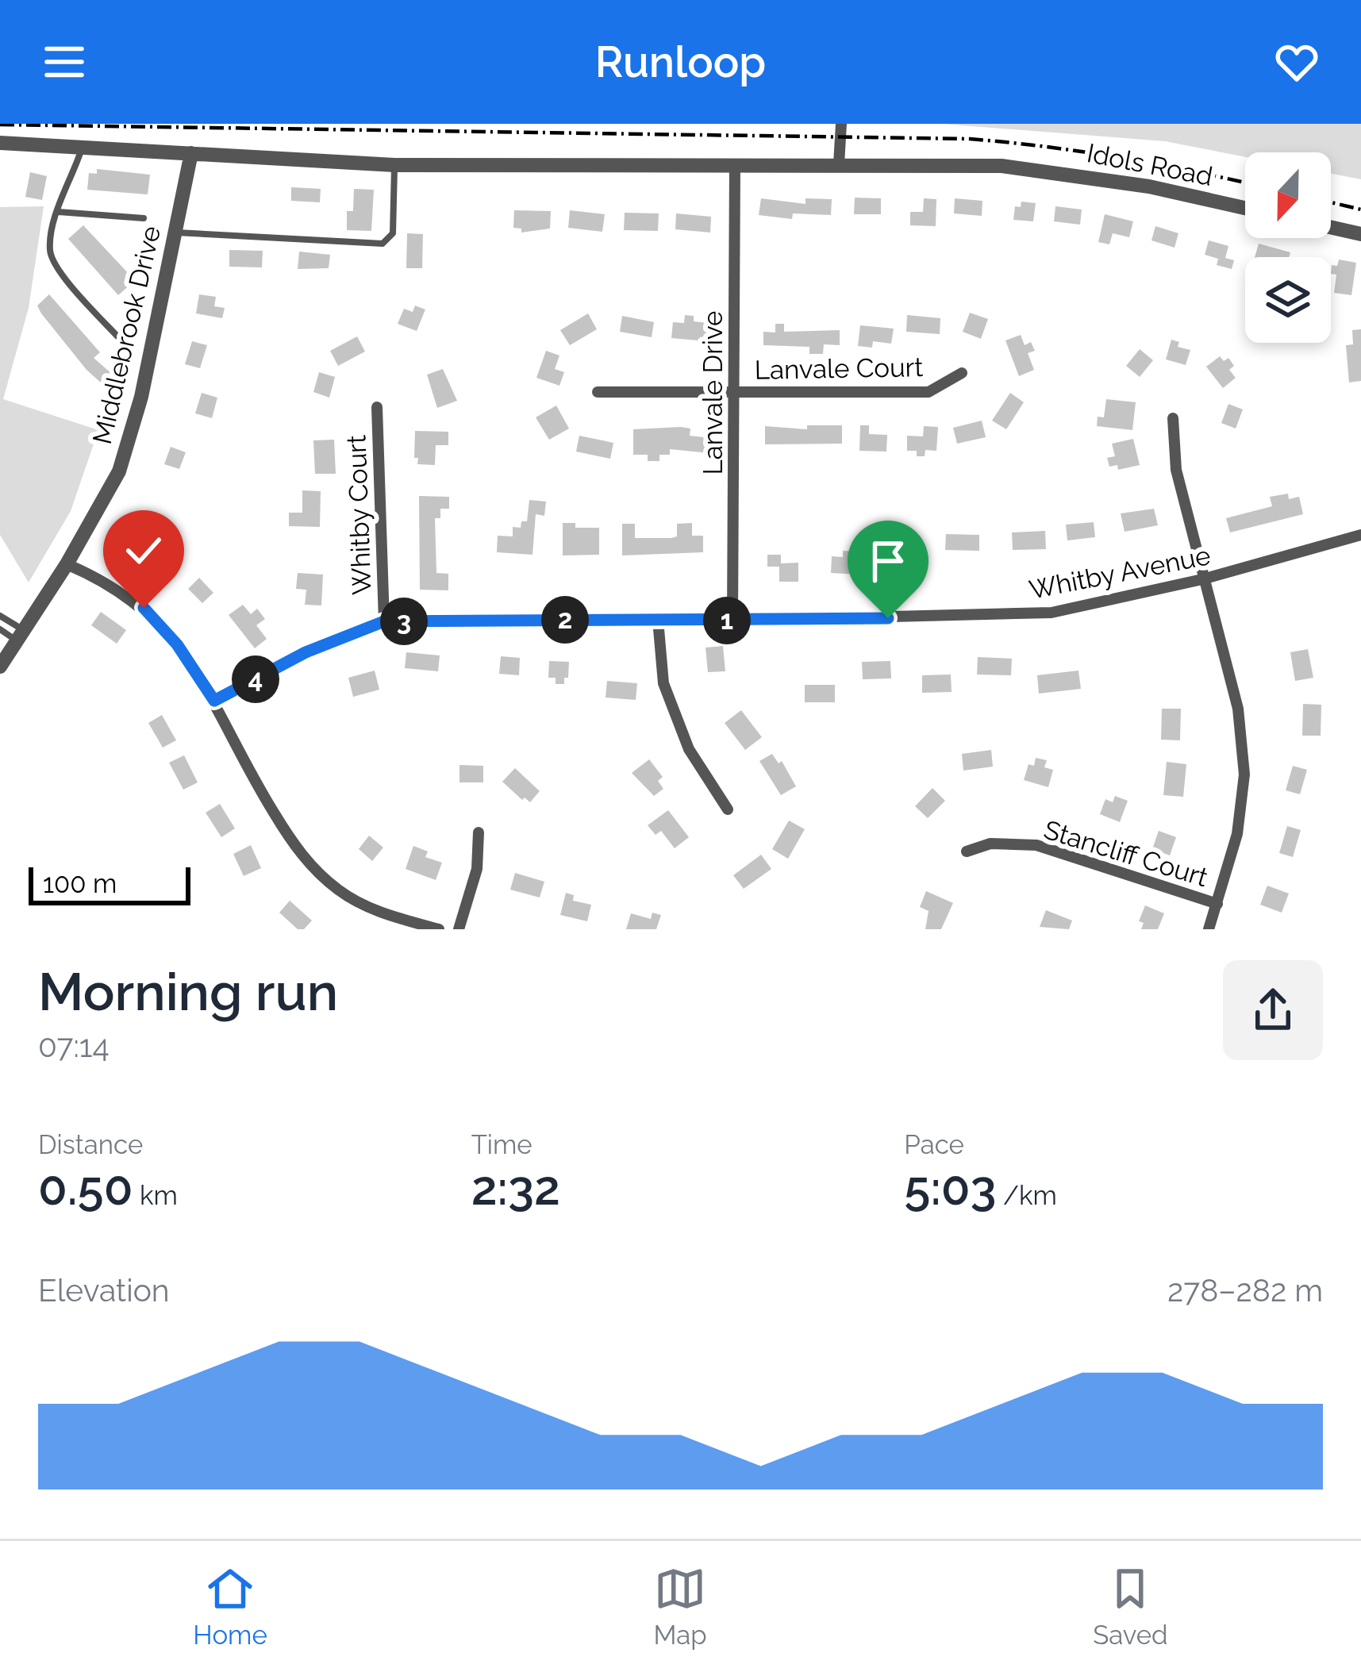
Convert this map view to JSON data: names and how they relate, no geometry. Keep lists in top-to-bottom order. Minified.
{"streets":{"street":["Idols Road","Middlebrook Drive","Lanvale Court","Lanvale Drive","Whitby Court","Whitby Avenue","Stancliff Court"]},"crossings":[["Idols Road","Middlebrook Drive"],["Idols Road","Lanvale Drive"],["Lanvale Court","Lanvale Drive"],["Lanvale Drive","Whitby Avenue"],["Whitby Court","Whitby Avenue"]],"scale_bar":"100 m","north":"bottom","page":{"header":"Runloop","pins":["2","1","3","4"],"scale":"100 m","heading":["Morning run","07:14"],"stats":[["Distance","0.50 km"],["Time","2:32"],["Pace","5:03 /km"]],"chart":["Elevation","278–282 m"],"tabs":["Home","Map","Saved"]}}
